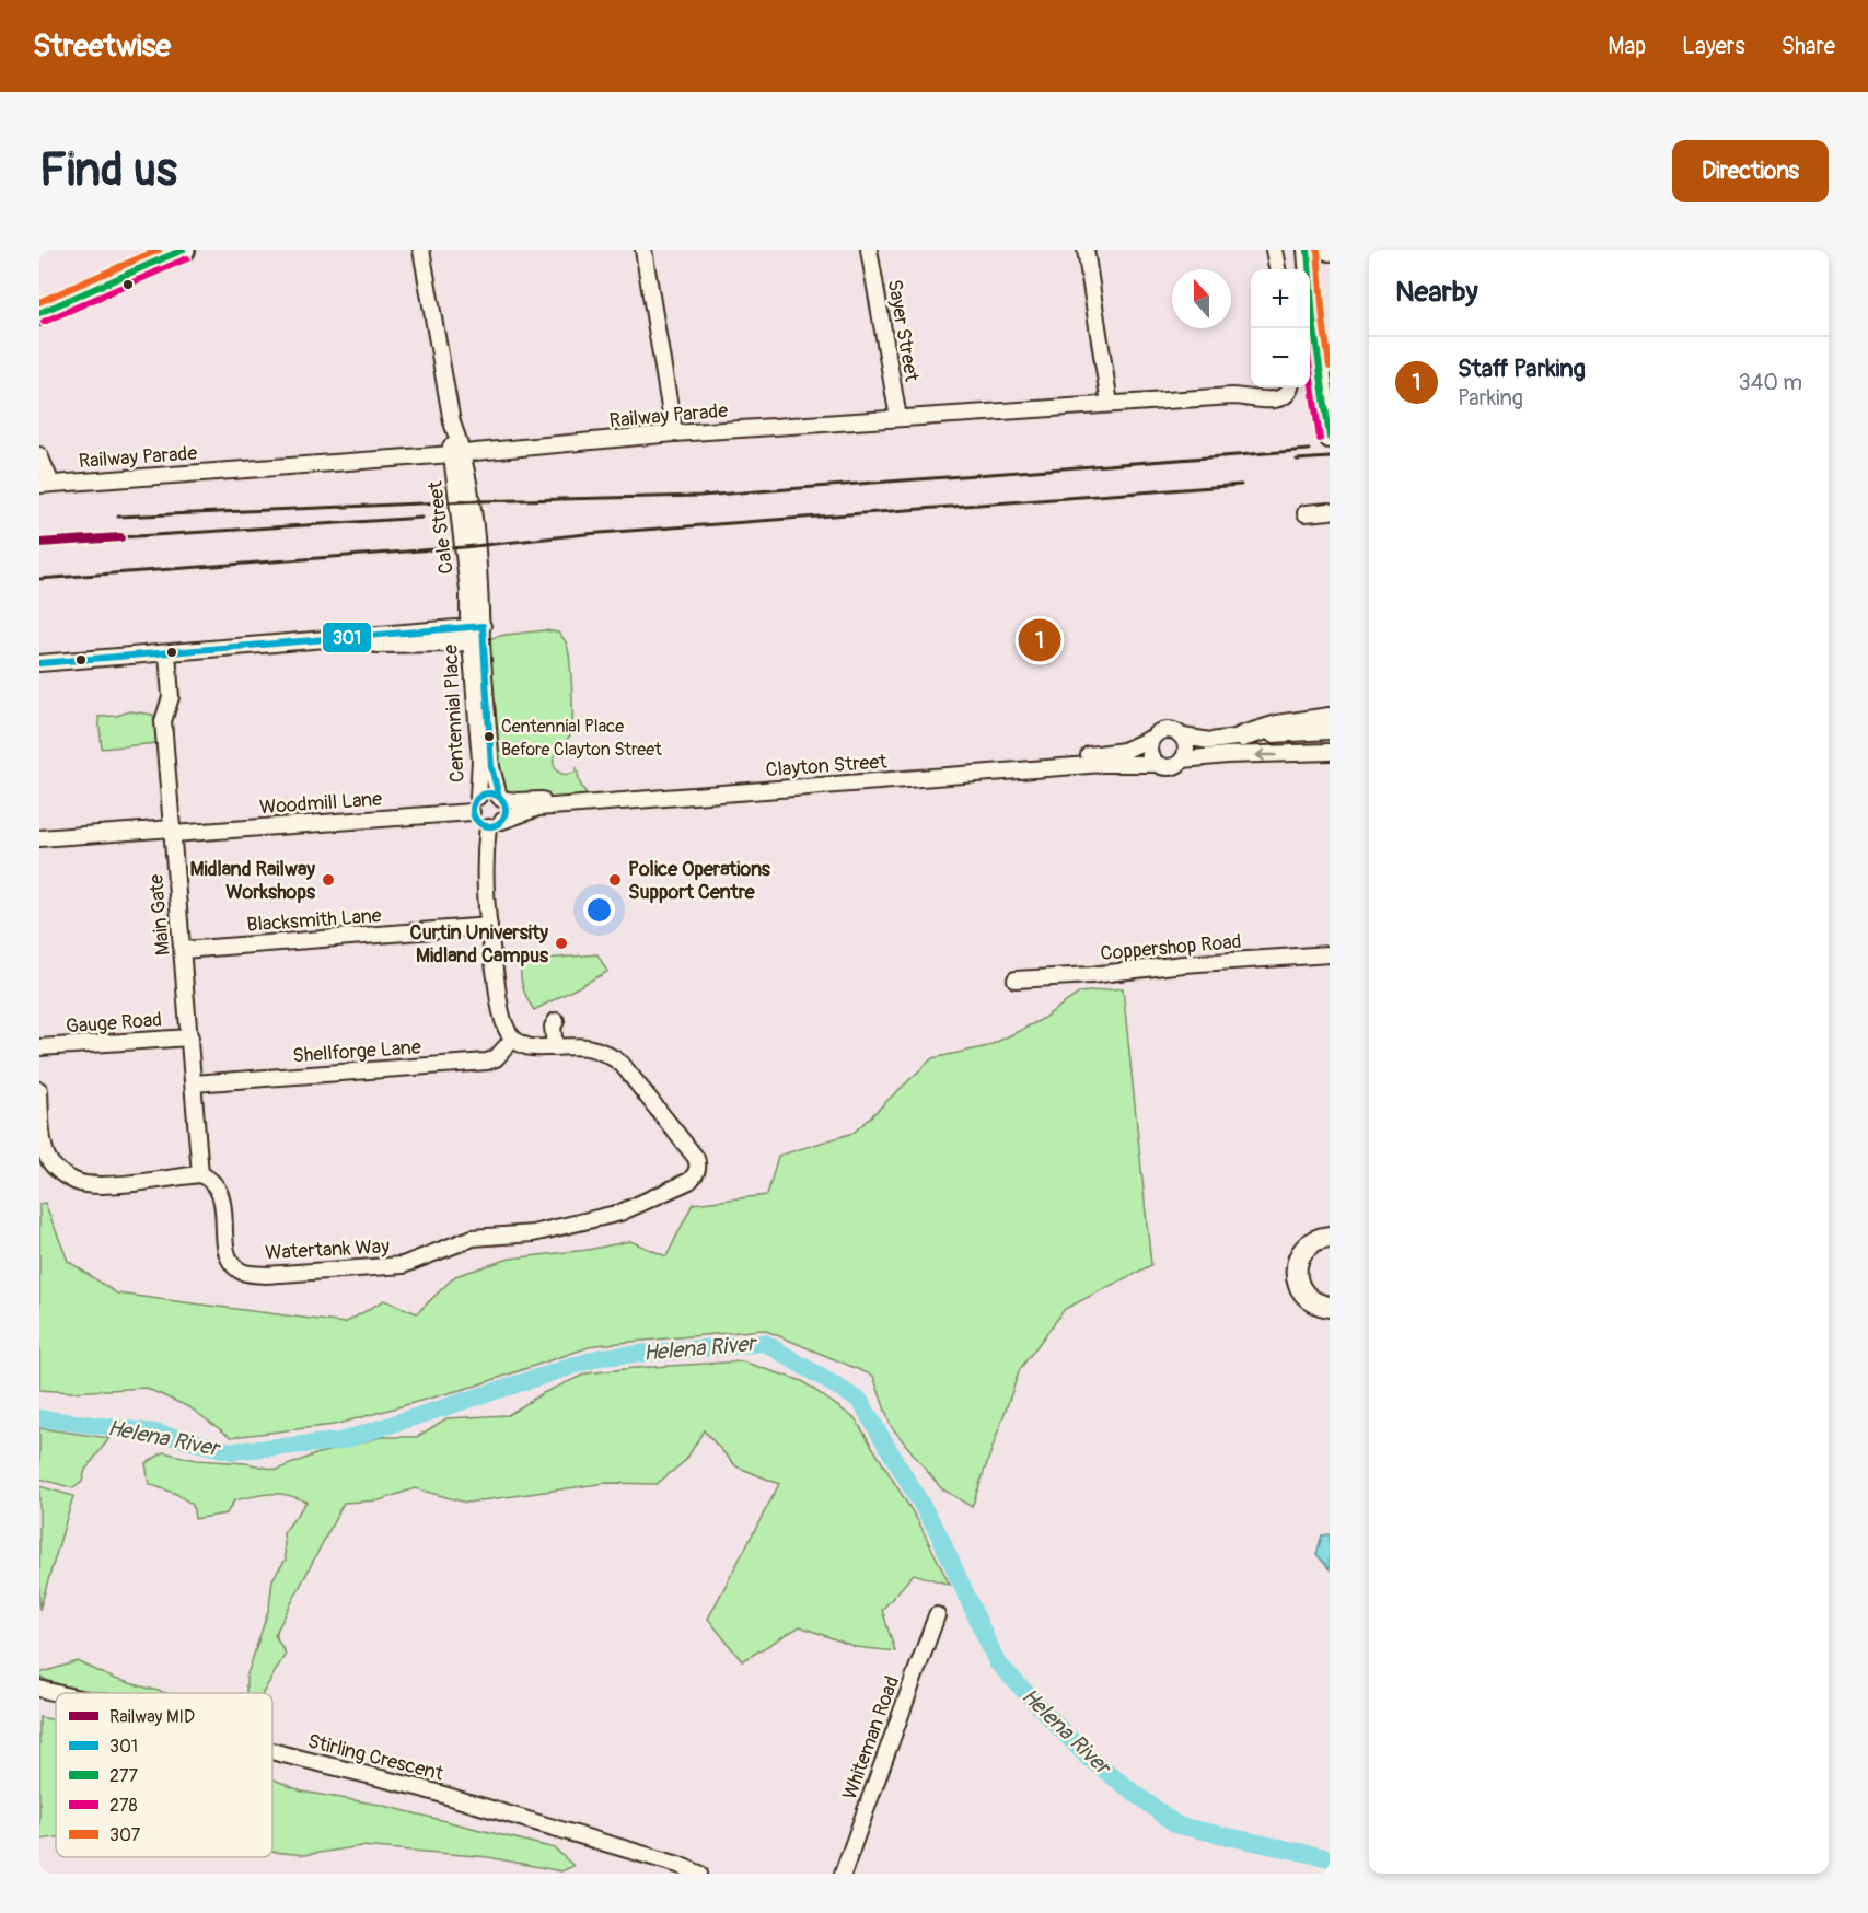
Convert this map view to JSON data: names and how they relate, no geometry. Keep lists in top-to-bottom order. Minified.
{"streets":{"street":["Sayer Street","Railway Parade","Cale Street","Centennial Place","Clayton Street","Woodmill Lane","Main Gate","Blacksmith Lane","Coppershop Road","Gauge Road","Shellforge Lane","Watertank Way","Whiteman Road","Stirling Crescent"]},"crossings":[["Sayer Street","Railway Parade"],["Railway Parade","Cale Street"],["Cale Street","Centennial Place"],["Centennial Place","Clayton Street"],["Centennial Place","Woodmill Lane"],["Clayton Street","Woodmill Lane"],["Woodmill Lane","Main Gate"],["Main Gate","Blacksmith Lane"],["Main Gate","Gauge Road"],["Main Gate","Shellforge Lane"],["Main Gate","Watertank Way"]],"water":["Helena River"],"places":["Centennial Place Before Clayton Street","Midland Railway Workshops","Police Operations Support Centre","Curtin University Midland Campus"],"lines":["transit line 277","transit line 307","transit line 278","rail line MID","transit line 301"],"legend":["Railway MID","301","277","278","307"],"north":"top","page":{"header":"Streetwise","nav":["Map","Layers","Share"],"buttons":"Directions","title":"Find us","heading":"Nearby","map_buttons":["+","−"],"list":[{"mark":"1","name":"Staff Parking","note":"Parking","value":"340 m"}],"pins":"1"}}
